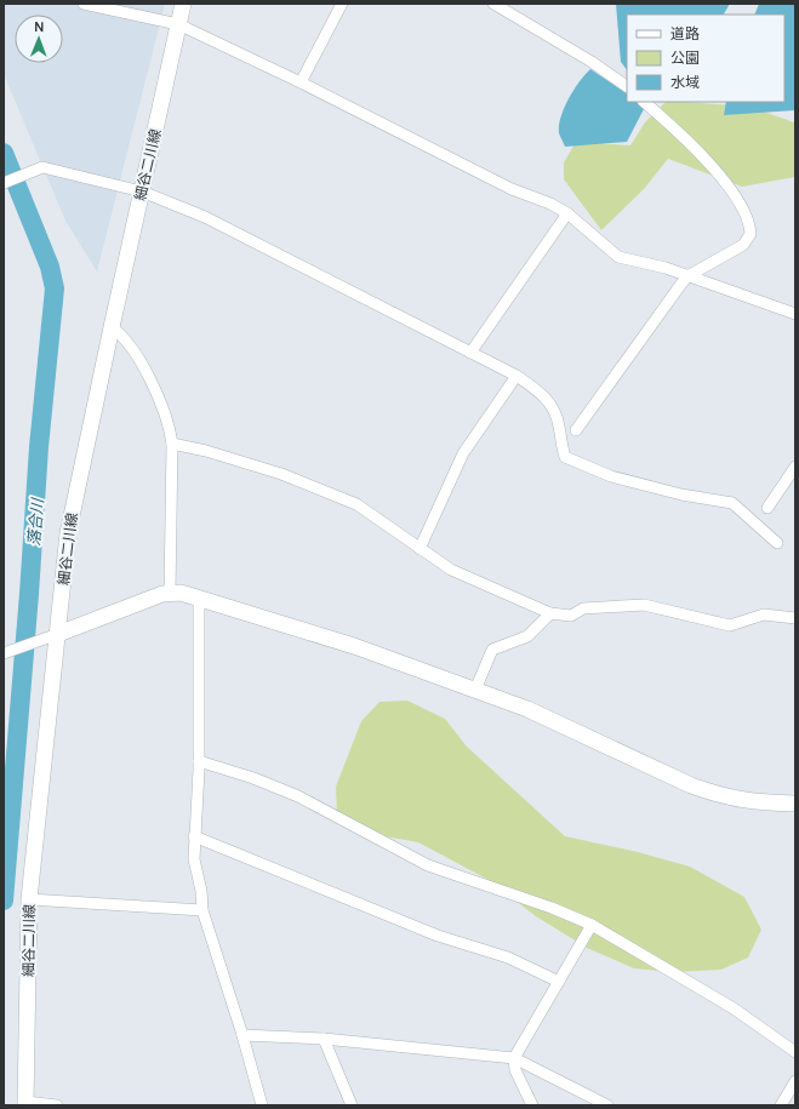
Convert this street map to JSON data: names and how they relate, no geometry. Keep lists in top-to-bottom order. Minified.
{"streets":{"main road":["細谷二川線"]},"water":["落合川"],"legend":["道路","公園","水域"],"north":"top"}
